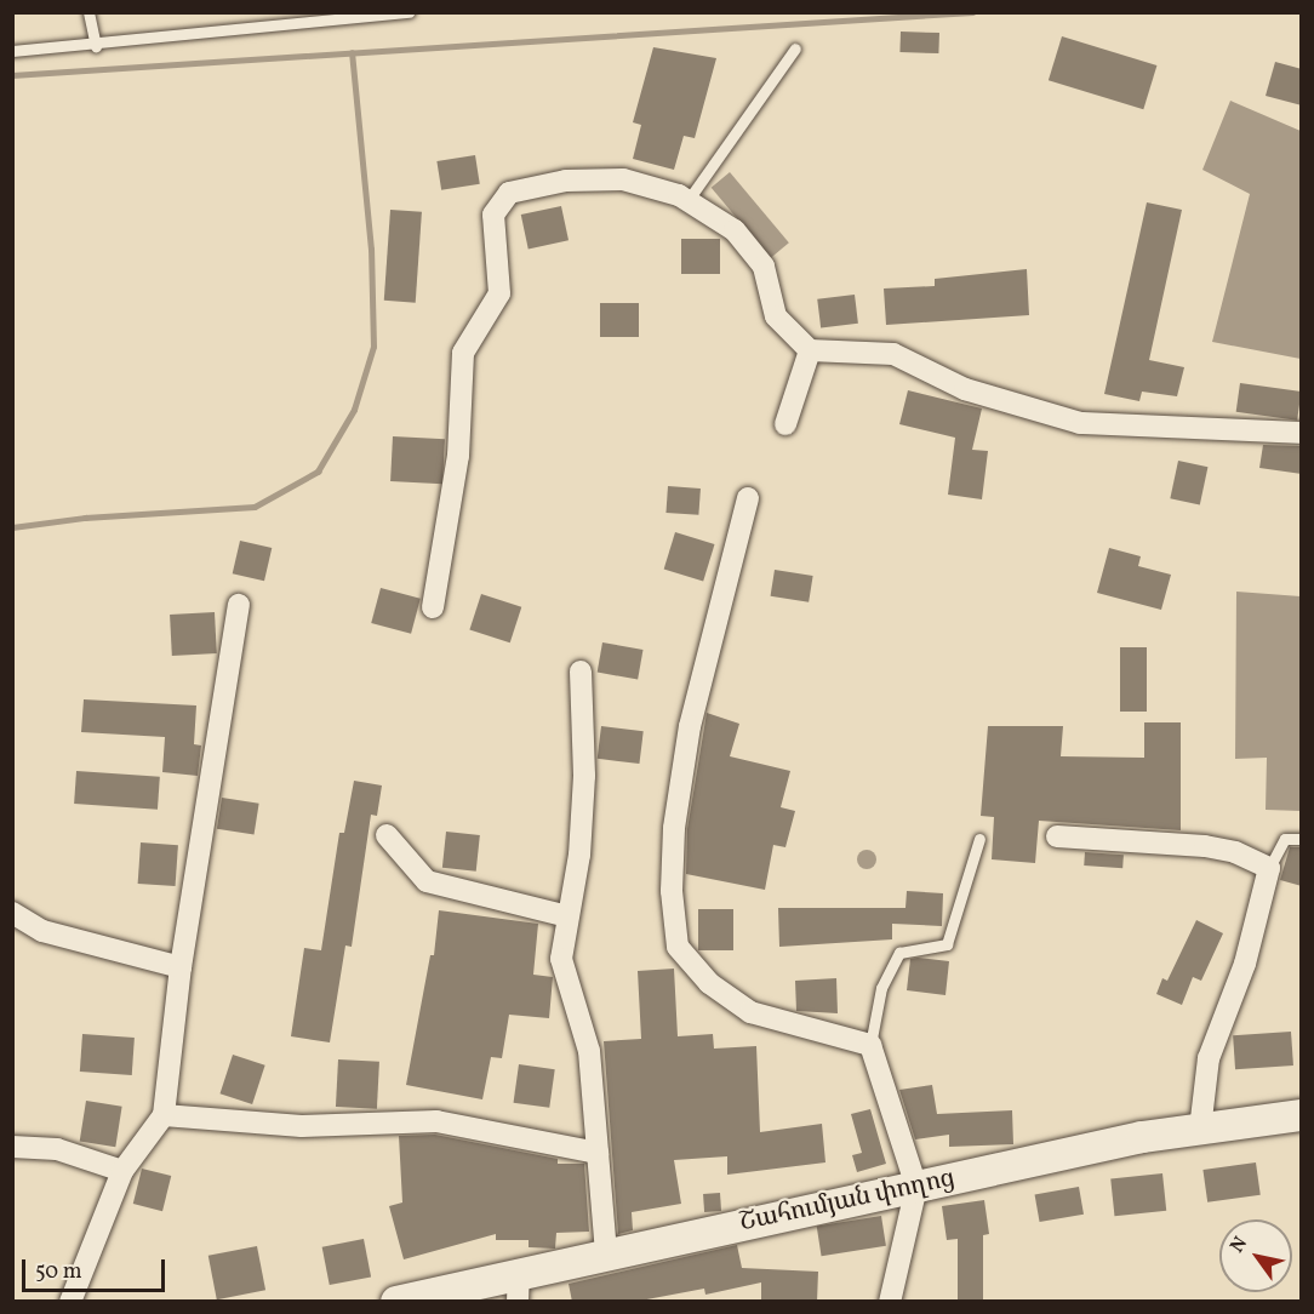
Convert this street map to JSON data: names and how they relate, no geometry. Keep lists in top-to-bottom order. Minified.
{"streets":{"main road":["Շահումյան փողոց"]},"scale_bar":"50 m","north":"top left"}
